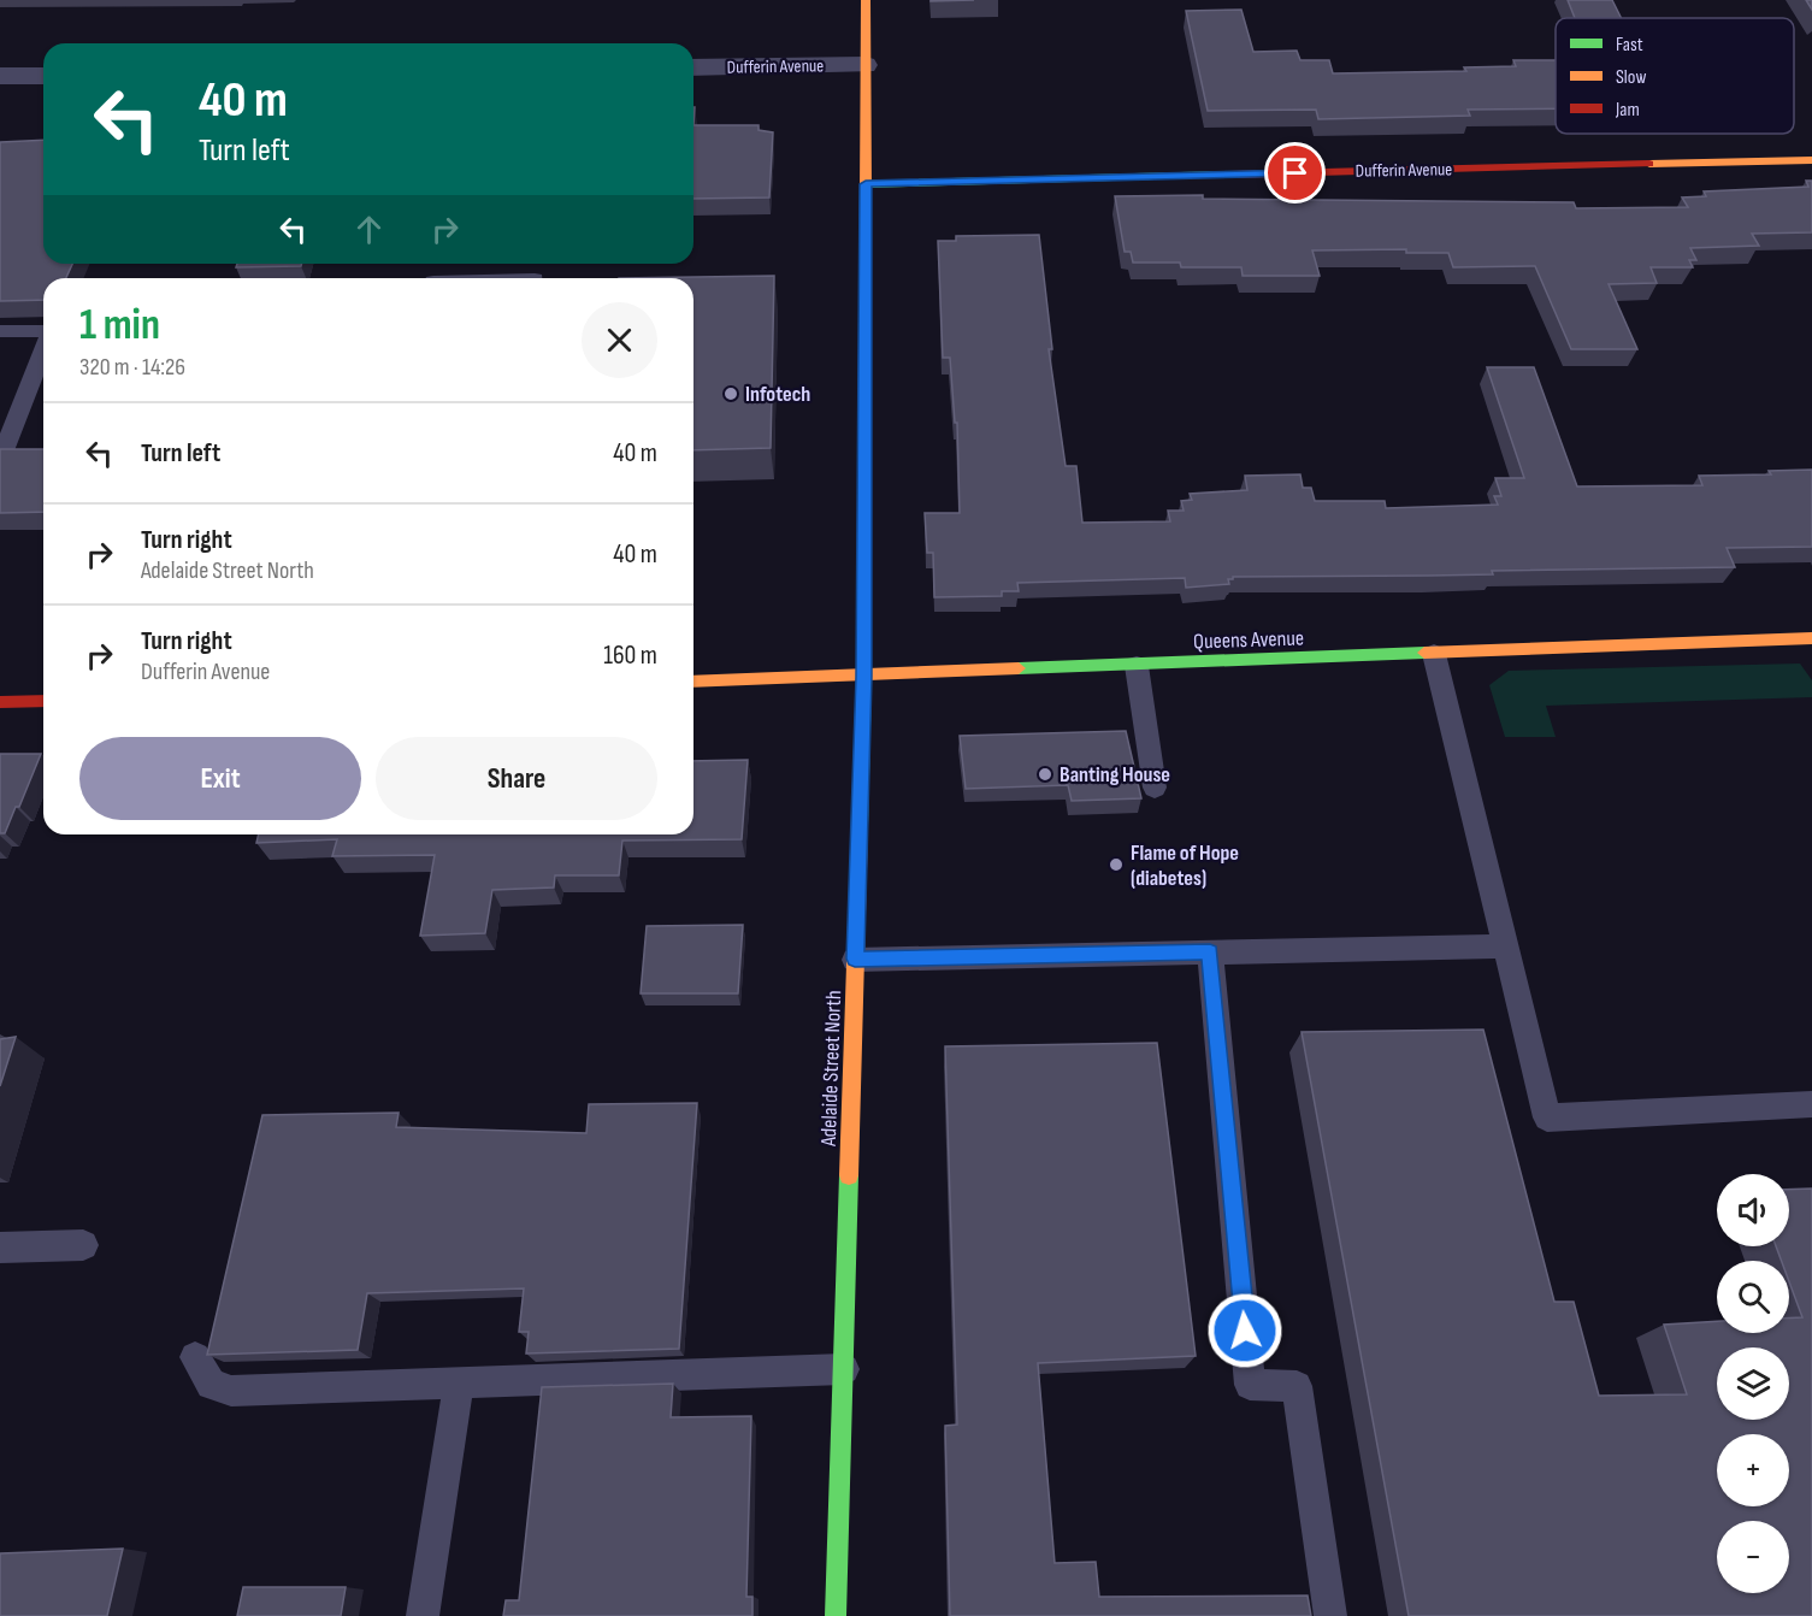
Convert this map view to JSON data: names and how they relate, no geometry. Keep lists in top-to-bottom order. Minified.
{"streets":{"main road":["Dufferin Avenue","Queens Avenue","Adelaide Street North"]},"crossings":[["Dufferin Avenue","Adelaide Street North"],["Queens Avenue","Adelaide Street North"]],"places":["Infotech","Banting House","Flame of Hope (diabetes)"],"legend":["Fast","Slow","Jam"],"page":{"turn":["40 m","Turn left"],"heading":["1 min","320 m · 14:26"],"list":[{"name":"Turn left","value":"40 m"},{"name":"Turn right","note":"Adelaide Street North","value":"40 m"},{"name":"Turn right","note":"Dufferin Avenue","value":"160 m"}],"buttons":["Exit","Share"],"map_buttons":["+","−"]}}
